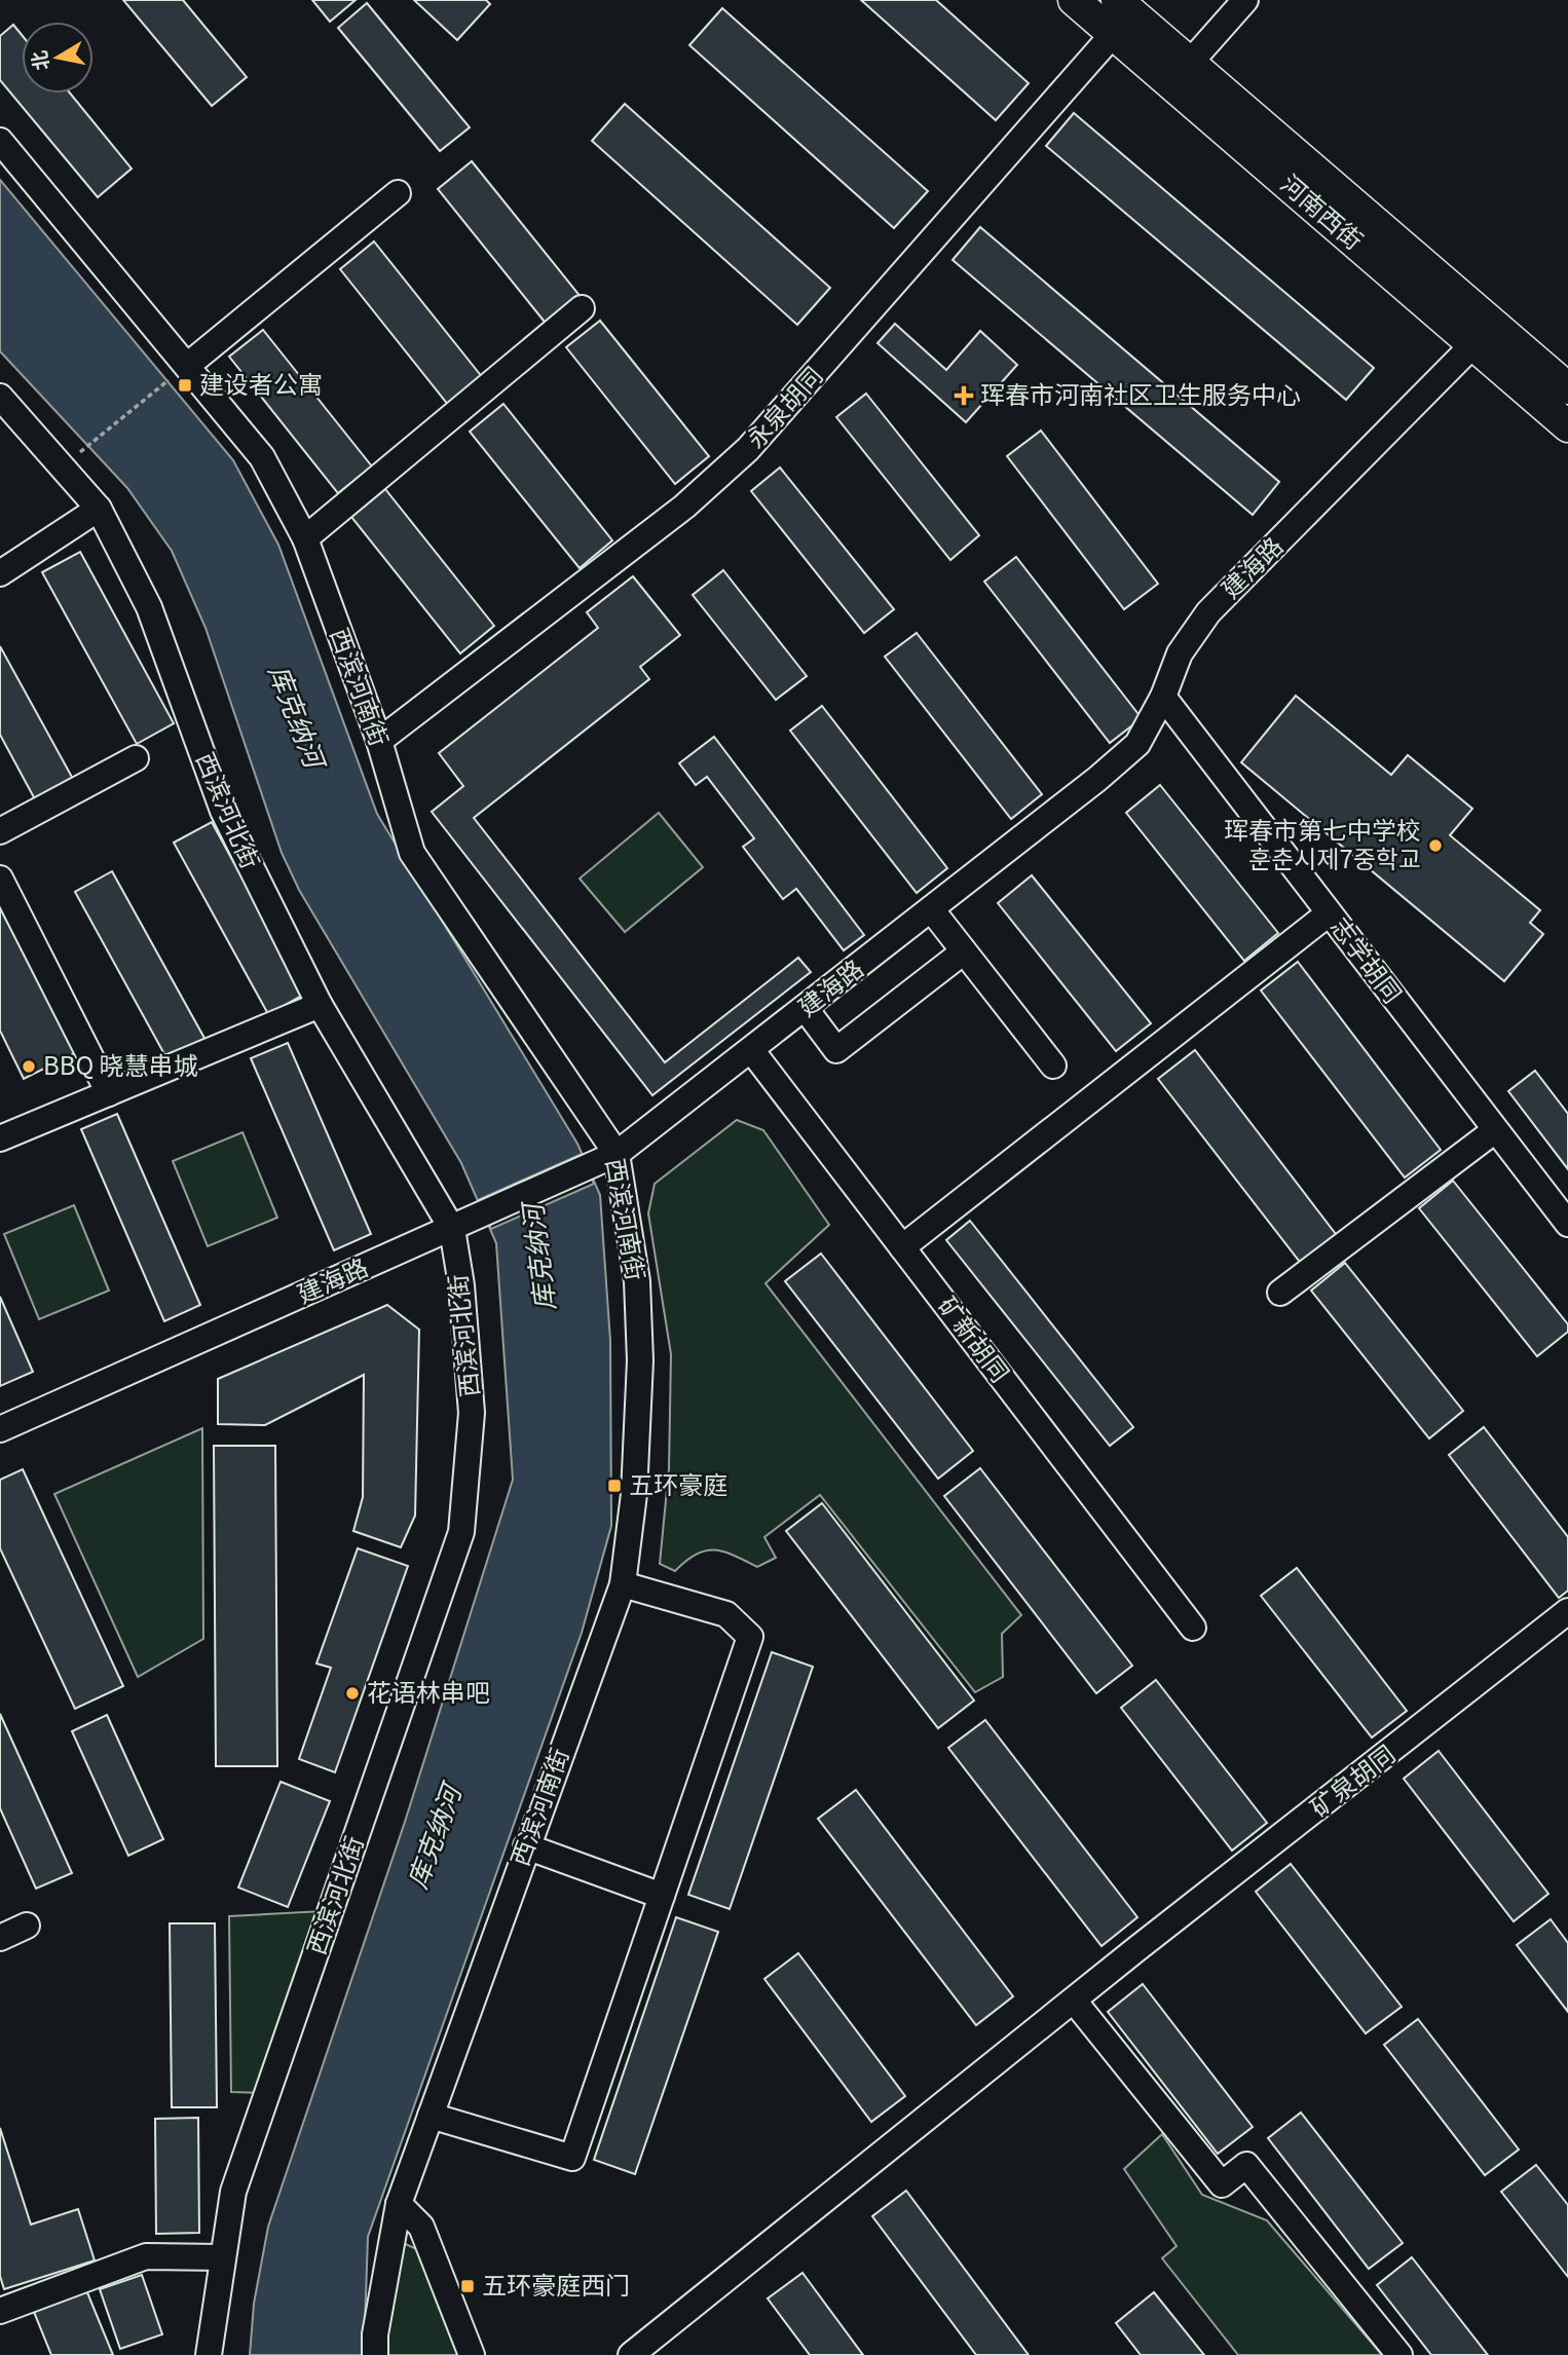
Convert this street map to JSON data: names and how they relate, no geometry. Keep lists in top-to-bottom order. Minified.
{"streets":{"main road":["河南西街"],"street":["永泉胡同","建海路","西滨河南街","西滨河北街","志学胡同","矿新胡同","矿泉胡同"]},"crossings":[["河南西街","永泉胡同"],["河南西街","建海路"],["永泉胡同","西滨河南街"],["建海路","西滨河南街"],["建海路","西滨河北街"],["建海路","志学胡同"],["建海路","矿新胡同"]],"water":["库克纳河"],"places":{"transit":["建设者公寓","五环豪庭","五环豪庭西门"],"health":["珲春市河南社区卫生服务中心"],"other":["珲春市第七中学校 훈춘시제7중학교","BBQ 晓慧串城","花语林串吧"]},"north":"left"}
